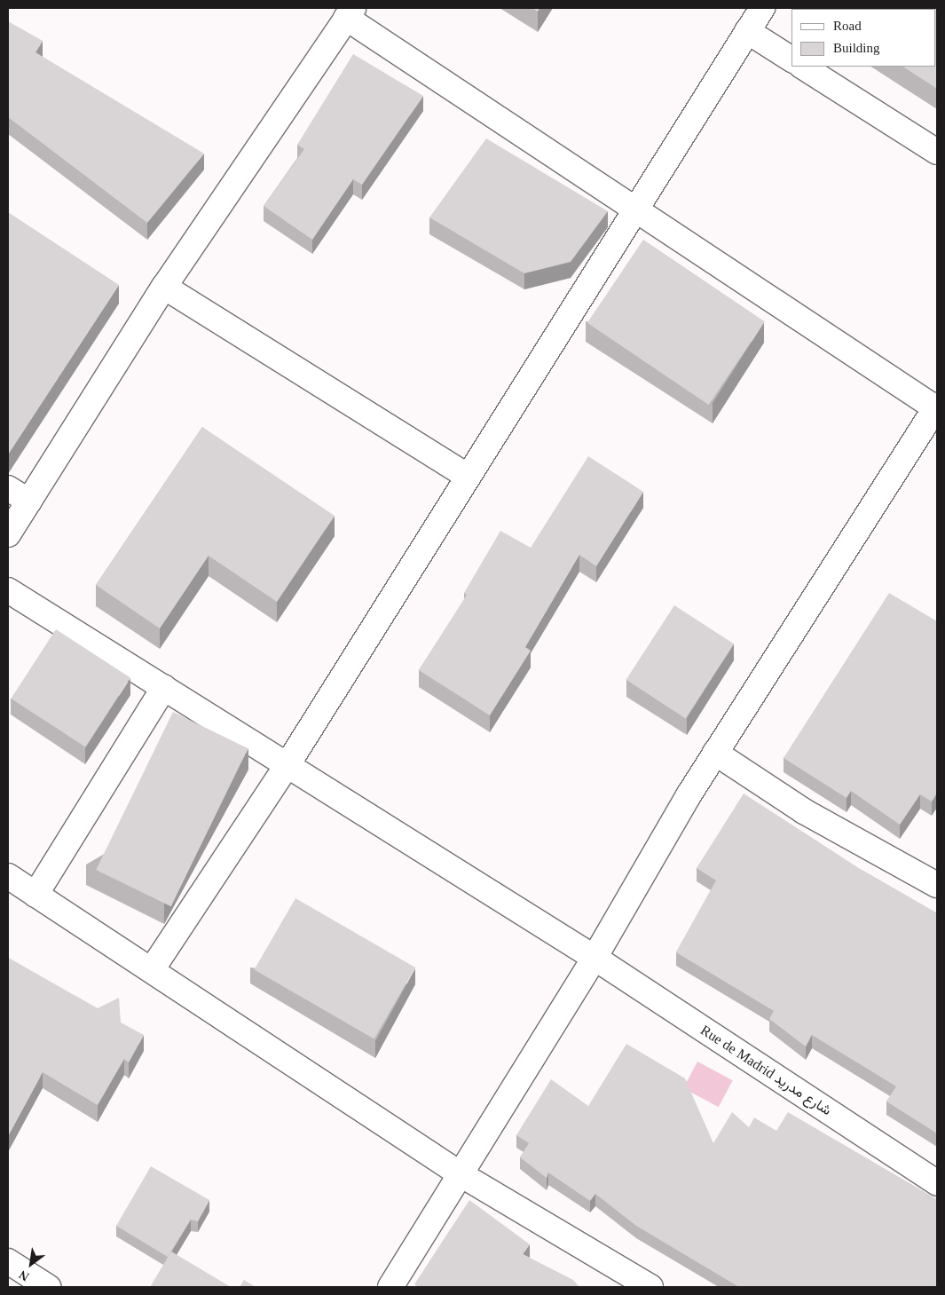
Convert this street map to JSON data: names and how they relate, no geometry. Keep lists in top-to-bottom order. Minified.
{"streets":{"street":["Rue de Madrid شارع مدريد"]},"legend":["Road","Building"],"north":"bottom left"}
